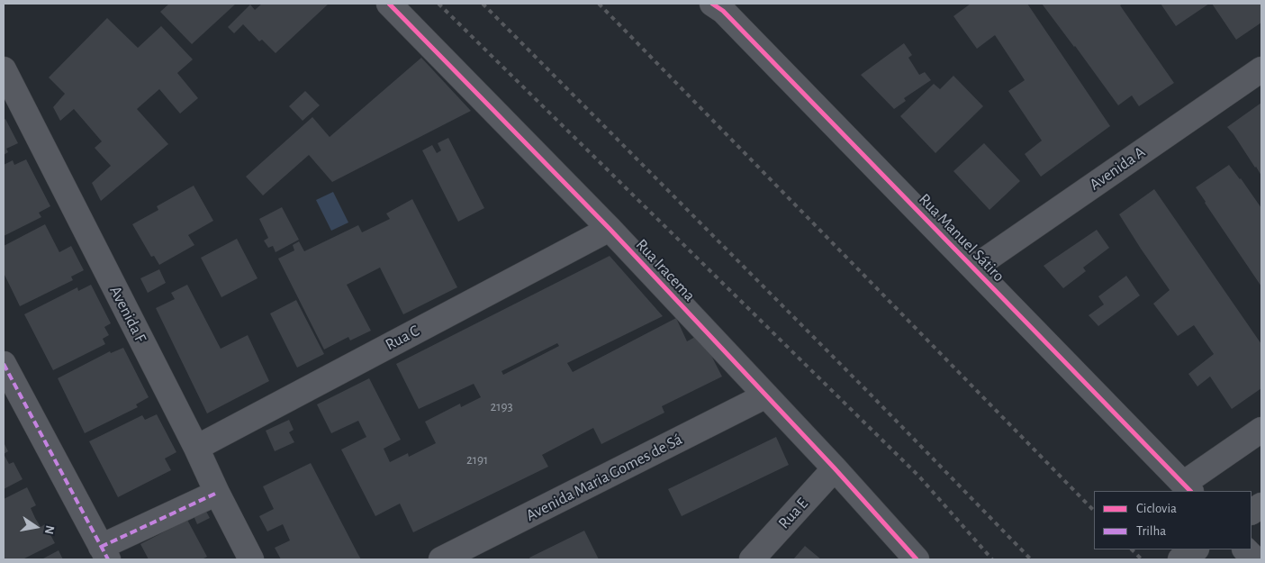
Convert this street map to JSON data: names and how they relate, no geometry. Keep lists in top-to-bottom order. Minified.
{"streets":{"street":["Avenida A","Rua Manuel Sátiro","Rua Iracema","Avenida F","Rua C","Avenida Maria Gomes de Sá","Rua E"]},"crossings":[["Avenida A","Rua Manuel Sátiro"],["Rua Iracema","Rua C"],["Rua Iracema","Avenida Maria Gomes de Sá"],["Rua Iracema","Rua E"],["Avenida F","Rua C"]],"house_numbers":["2193","2191"],"legend":["Ciclovia","Trilha"],"north":"right"}
